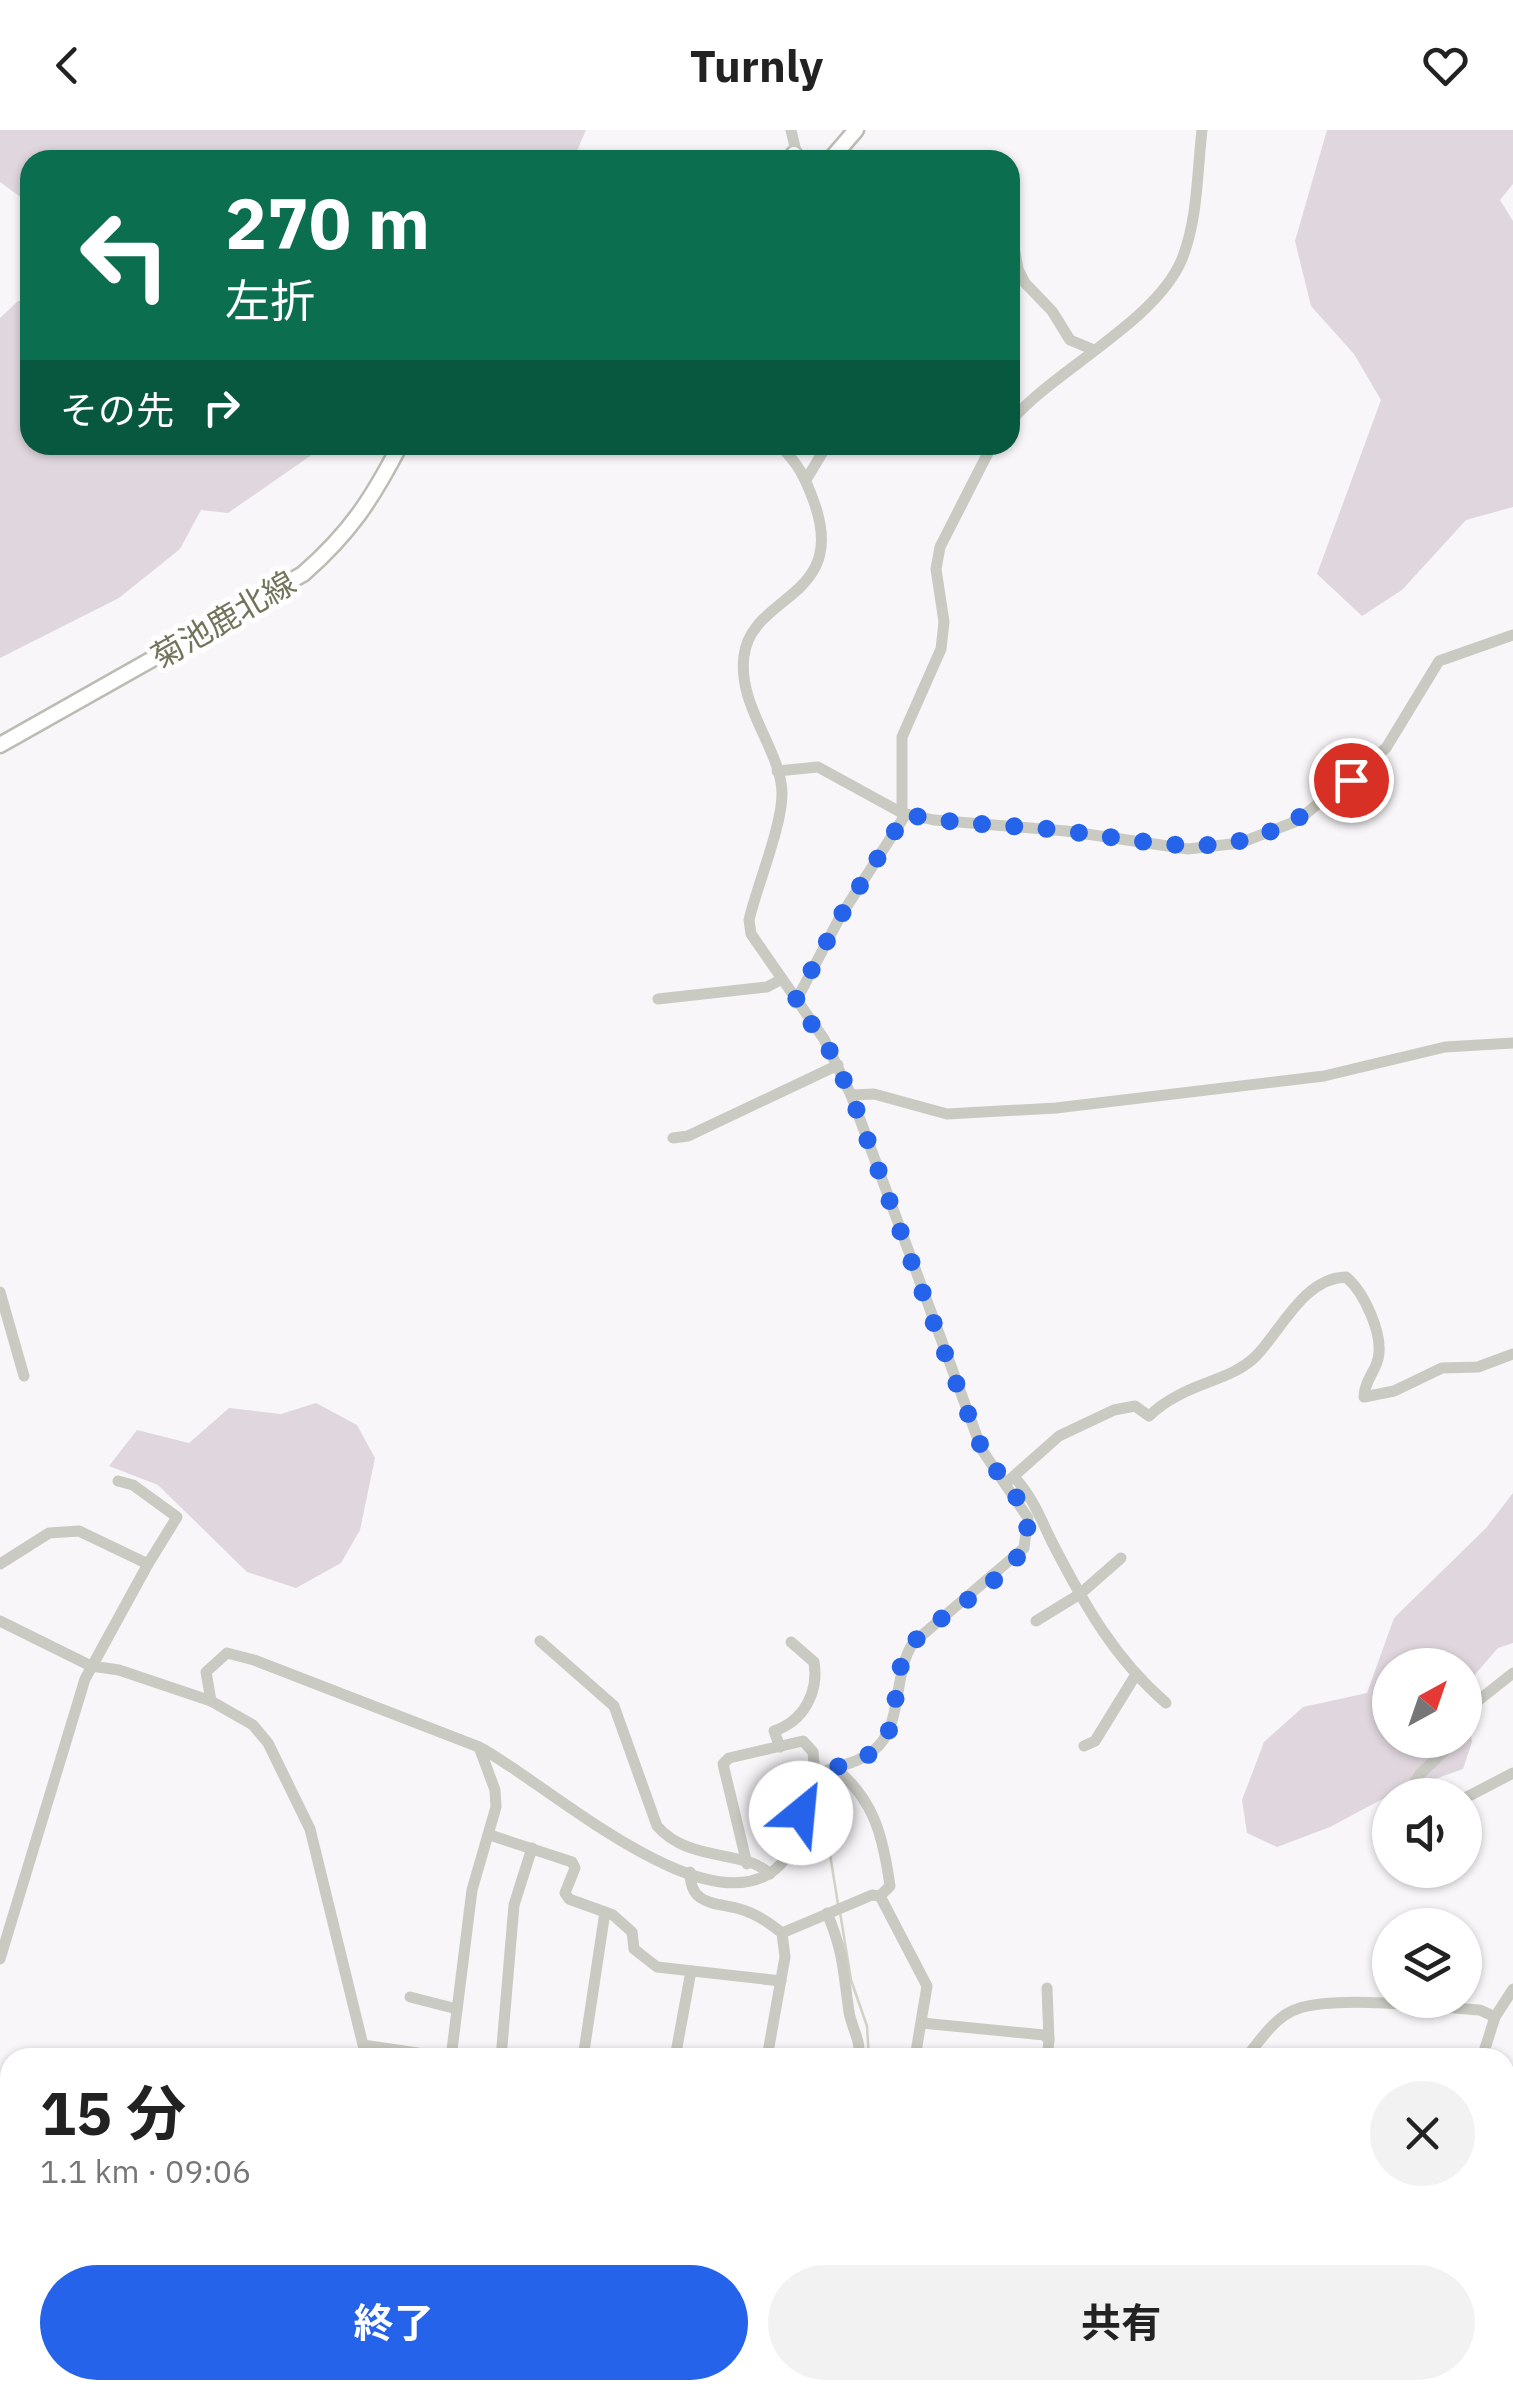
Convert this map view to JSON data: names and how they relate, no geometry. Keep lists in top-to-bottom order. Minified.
{"streets":{"main road":["菊池鹿北線"]},"north":"top right","page":{"header":"Turnly","turn":["270 m","左折"],"then":"その先","heading":["15 分","1.1 km · 09:06"],"buttons":["終了","共有"]}}
